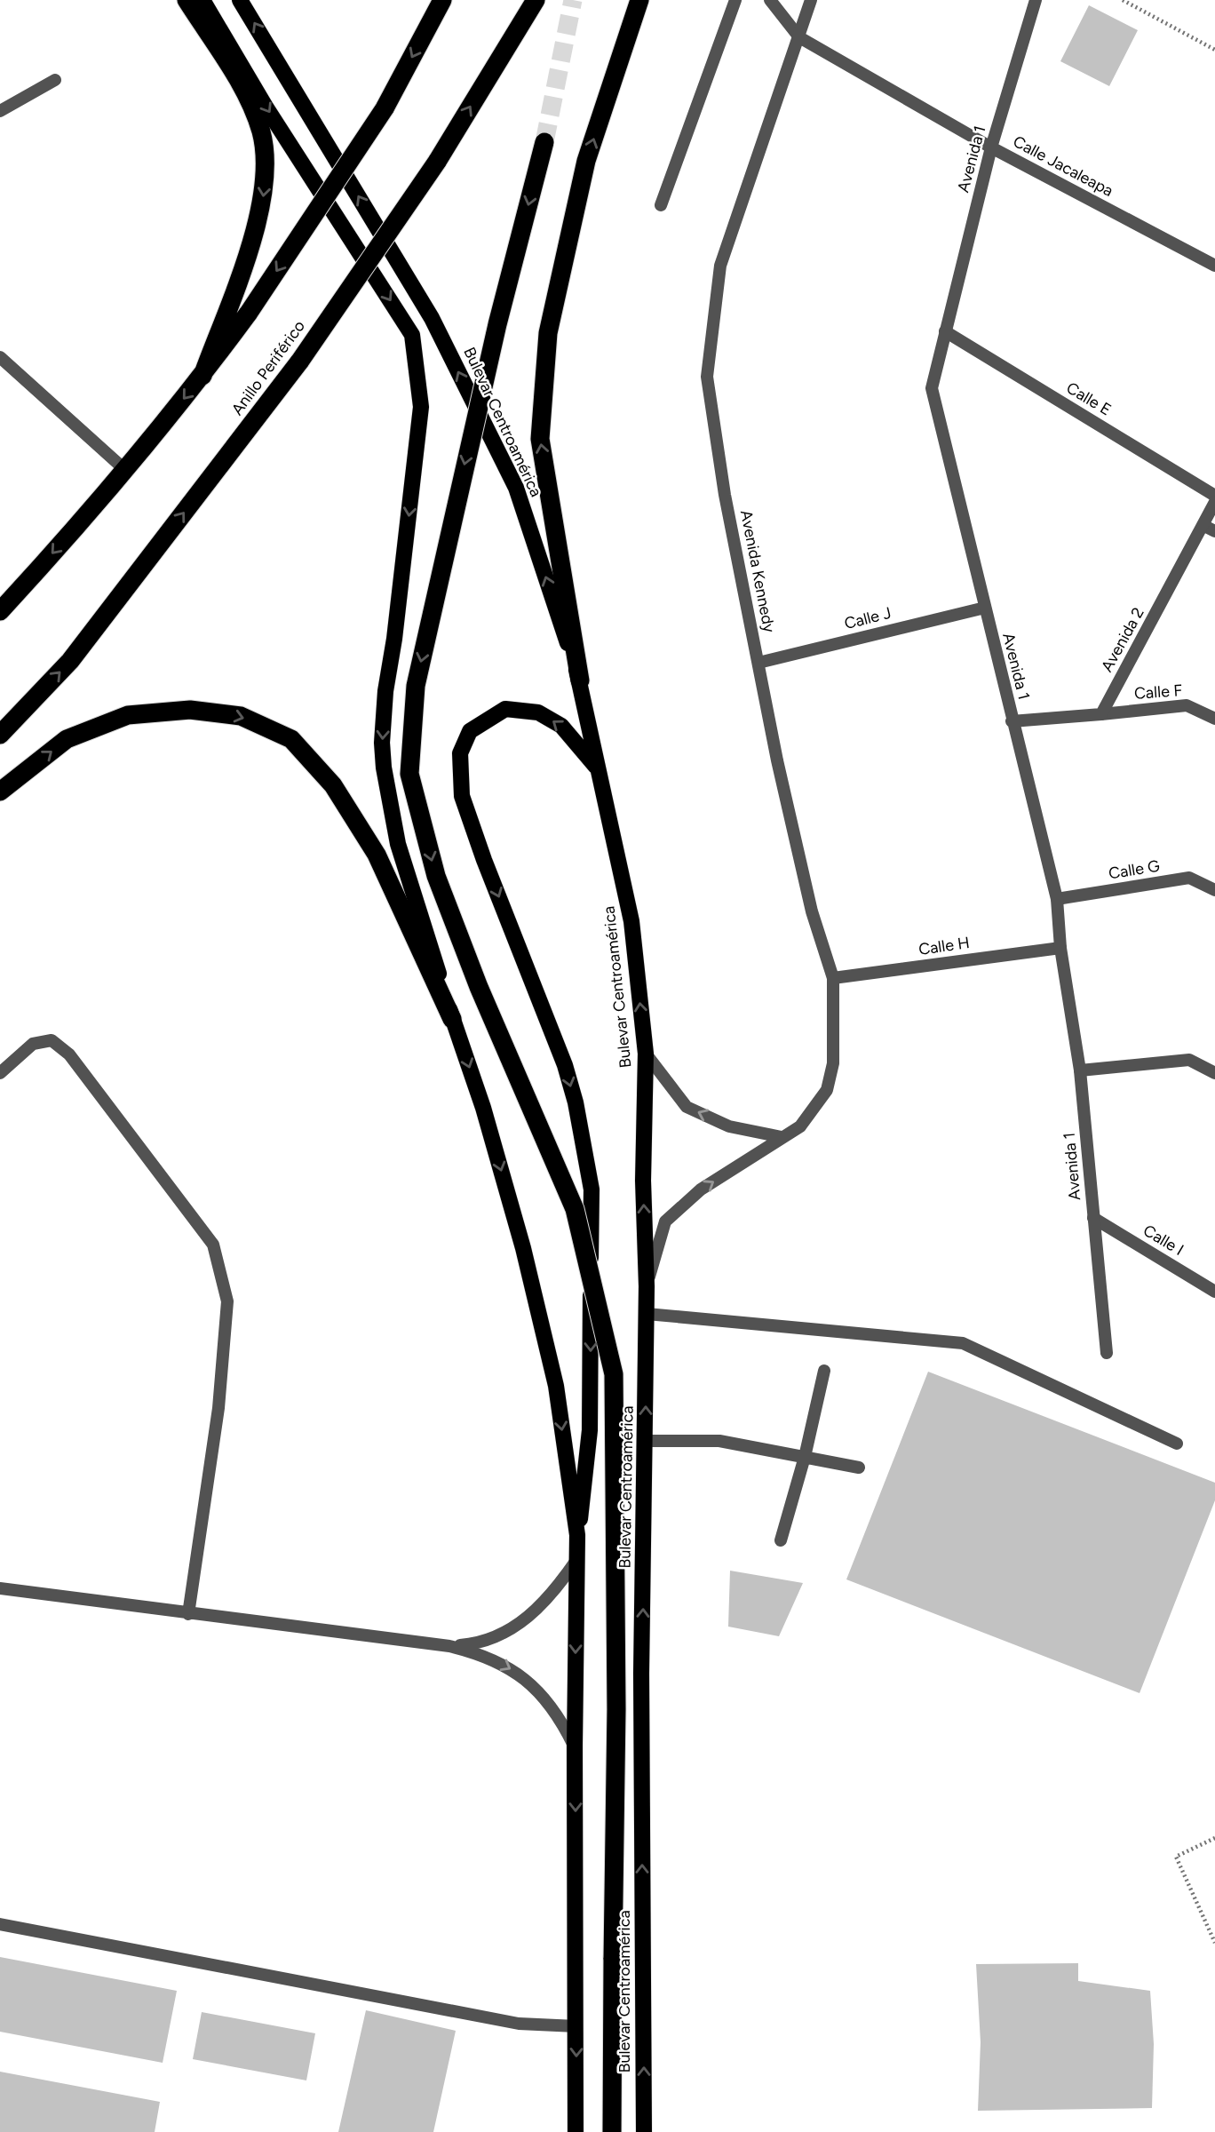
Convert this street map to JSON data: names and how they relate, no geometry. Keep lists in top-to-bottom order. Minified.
{"streets":{"highway":["Anillo Periférico"],"main road":["Bulevar Centroamérica"],"street":["Avenida 1","Calle Jacaleapa","Calle E","Avenida Kennedy","Calle J","Avenida 2","Calle F","Calle G","Calle H","Calle I"]},"crossings":[["Avenida 1","Calle Jacaleapa"],["Avenida 1","Calle E"],["Avenida 1","Calle J"],["Avenida 1","Calle G"],["Avenida 1","Calle H"],["Avenida 1","Calle I"],["Calle Jacaleapa","Avenida Kennedy"],["Bulevar Centroamérica","Avenida Kennedy"],["Avenida Kennedy","Calle J"],["Avenida Kennedy","Calle H"],["Avenida 2","Calle F"]]}
